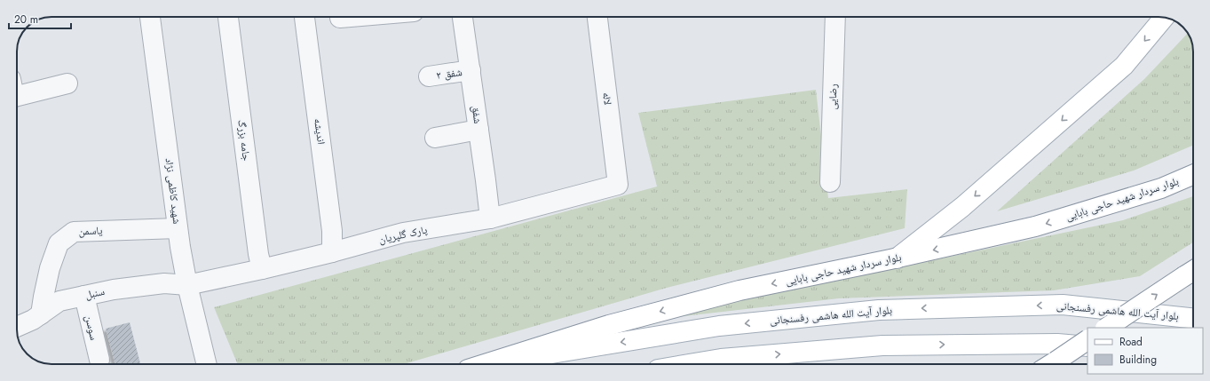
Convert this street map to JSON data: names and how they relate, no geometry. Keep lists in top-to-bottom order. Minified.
{"streets":{"main road":["بلوار سردار شهید حاجی بابایی","بلوار آیت الله هاشمی رفسنجانی"],"street":["شفق ۲","رضایی","لاله","شفق","اندیشه","جامه بزرگ","شهید کاظمی نژاد","یاسمن","پارک گلپریان","سنبل","سوسن"]},"crossings":[["شفق ۲","شفق"],["لاله","پارک گلپریان"],["شفق","پارک گلپریان"],["اندیشه","پارک گلپریان"],["جامه بزرگ","پارک گلپریان"],["شهید کاظمی نژاد","یاسمن"],["شهید کاظمی نژاد","پارک گلپریان"],["شهید کاظمی نژاد","سنبل"],["بلوار سردار شهید حاجی بابایی","بلوار آیت الله هاشمی رفسنجانی"],["یاسمن","سنبل"],["پارک گلپریان","سنبل"],["سنبل","سوسن"]],"legend":["Road","Building"],"scale_bar":"20 m"}
